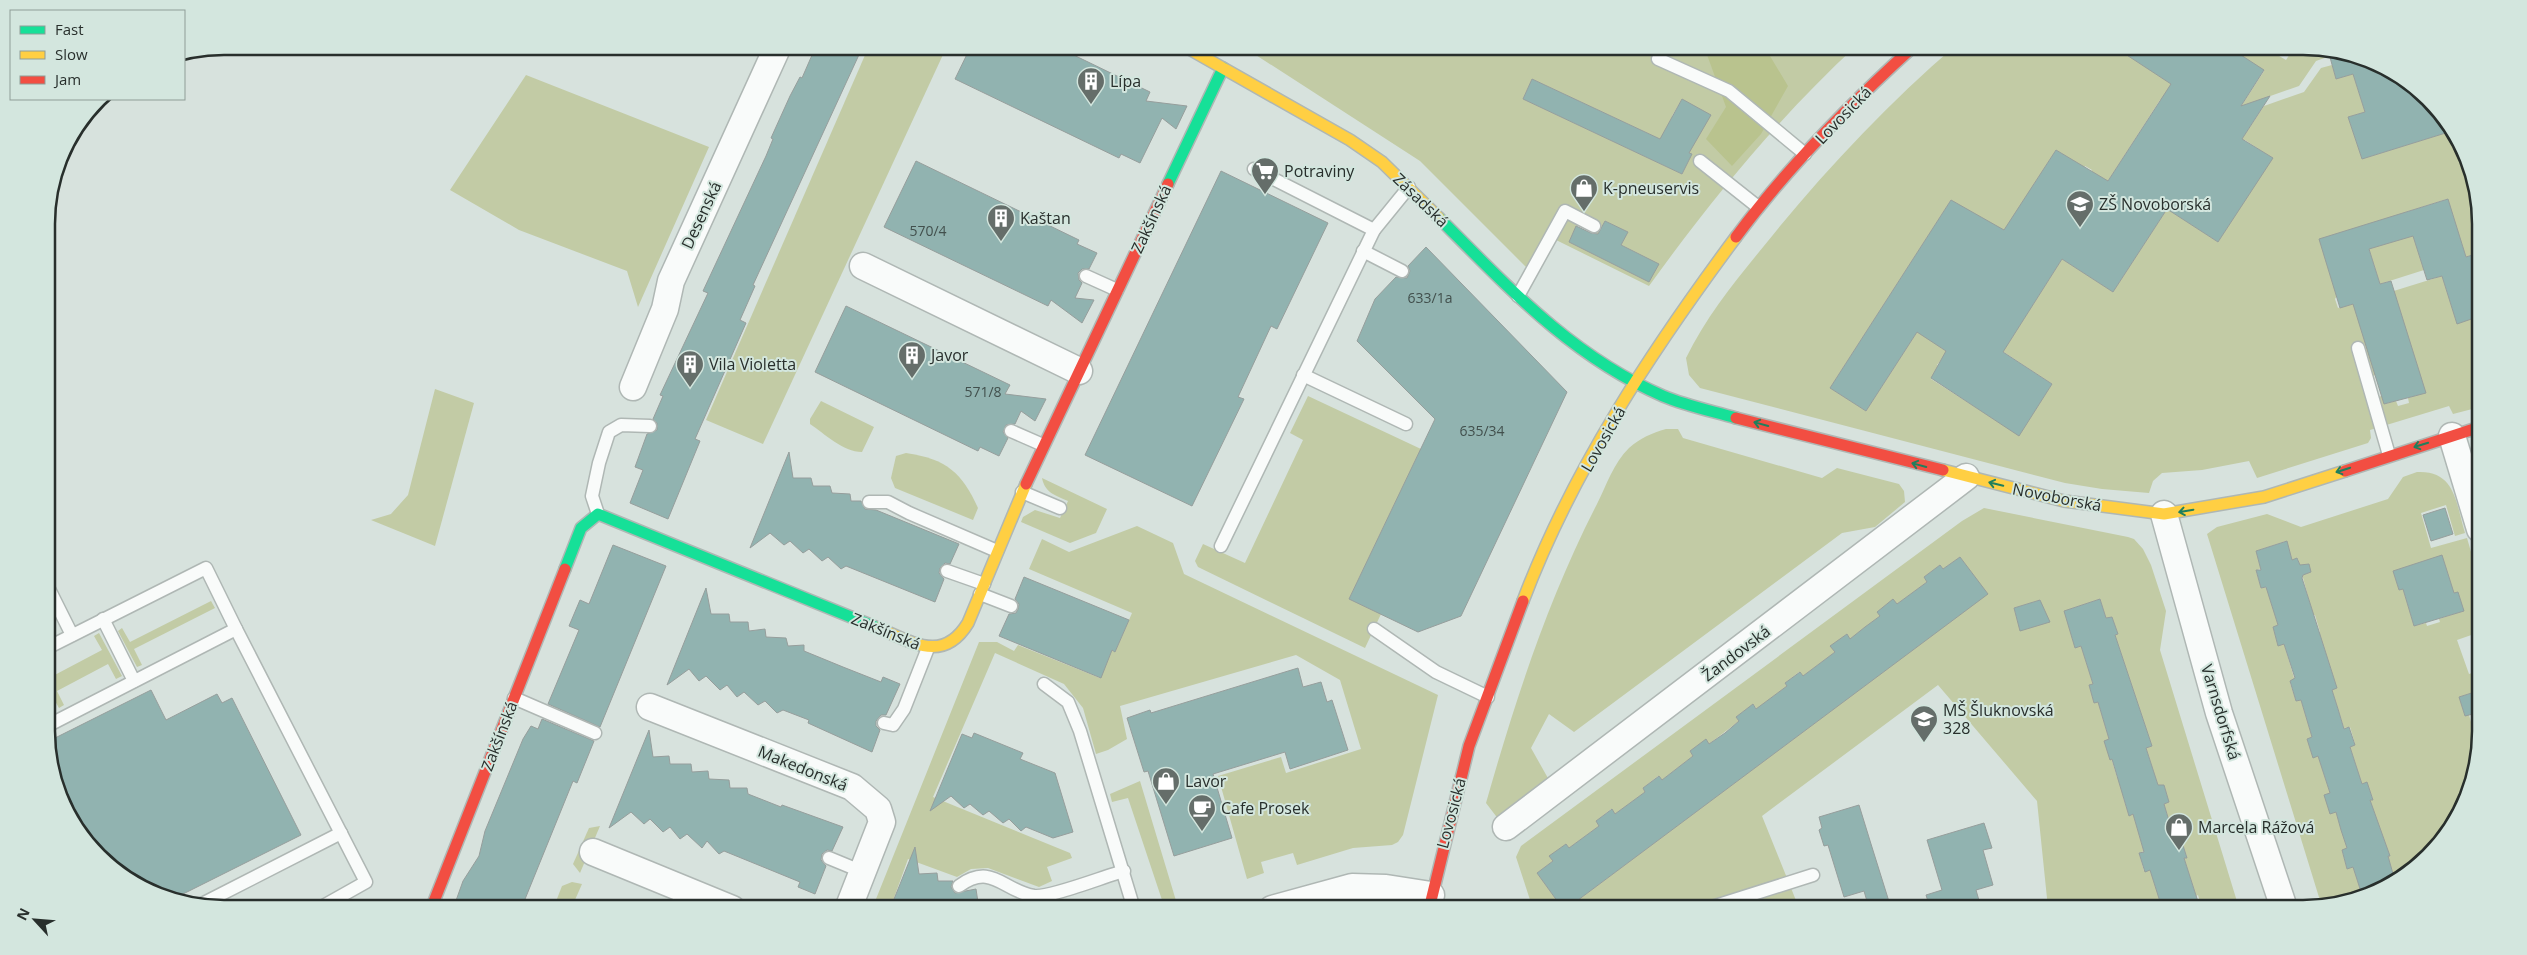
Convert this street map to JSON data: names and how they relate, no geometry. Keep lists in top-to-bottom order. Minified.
{"streets":{"street":["Lovosická","Zásadská","Desenská","Zakšínská","Novoborská","Žandovská","Varnsdorfská","Makedonská"]},"crossings":[["Lovosická","Zásadská"],["Lovosická","Novoborská"],["Zásadská","Zakšínská"],["Zásadská","Novoborská"],["Novoborská","Žandovská"],["Novoborská","Varnsdorfská"]],"one_way":["Novoborská"],"places":{"building":["Lípa","Kaštan","Javor","Vila Violetta"],"supermarket":["Potraviny"],"shop":["K-pneuservis","Lavor","Marcela Rážová"],"school or university":["ZŠ Novoborská","MŠ Šluknovská 328"],"cafe":["Cafe Prosek"]},"house_numbers":["570/4","633/1a","571/8","635/34"],"legend":["Fast","Slow","Jam"],"north":"top left"}
